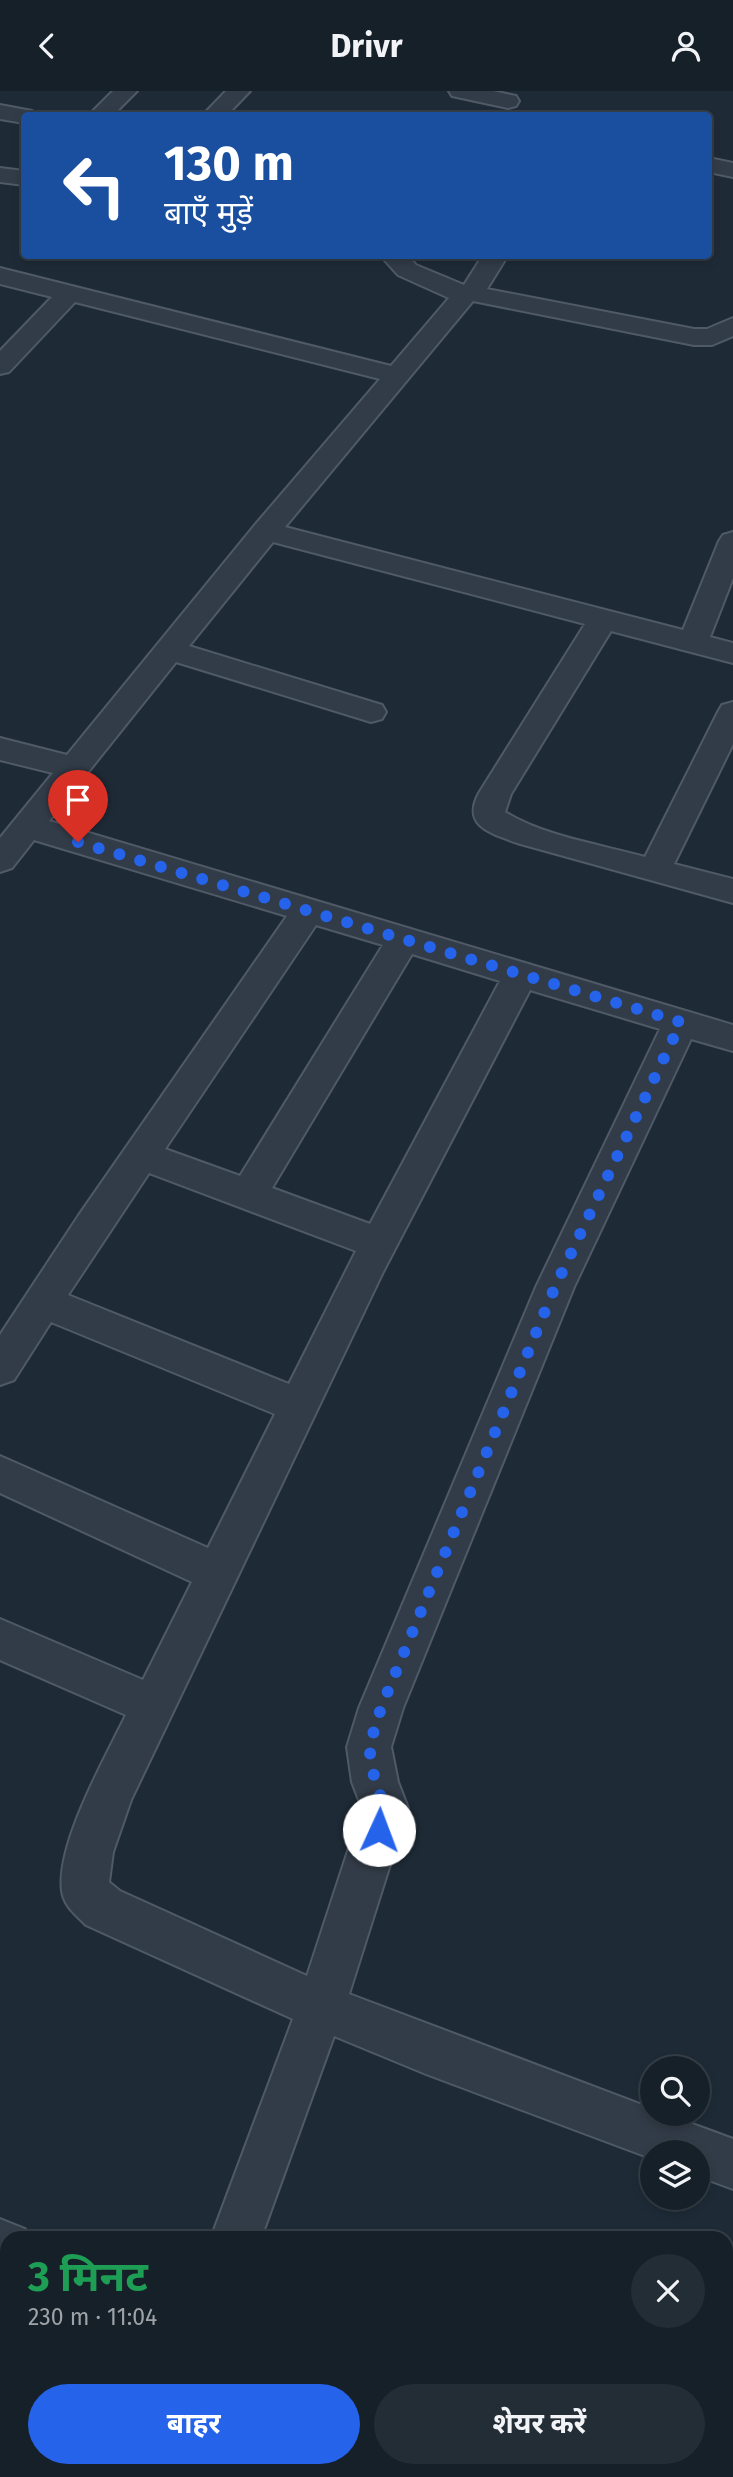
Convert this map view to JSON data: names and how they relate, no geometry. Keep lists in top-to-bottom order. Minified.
{"page":{"header":"Drivr","turn":["130 m","बाएँ मुड़ें"],"heading":["3 मिनट","230 m · 11:04"],"buttons":["बाहर","शेयर करें"]}}
